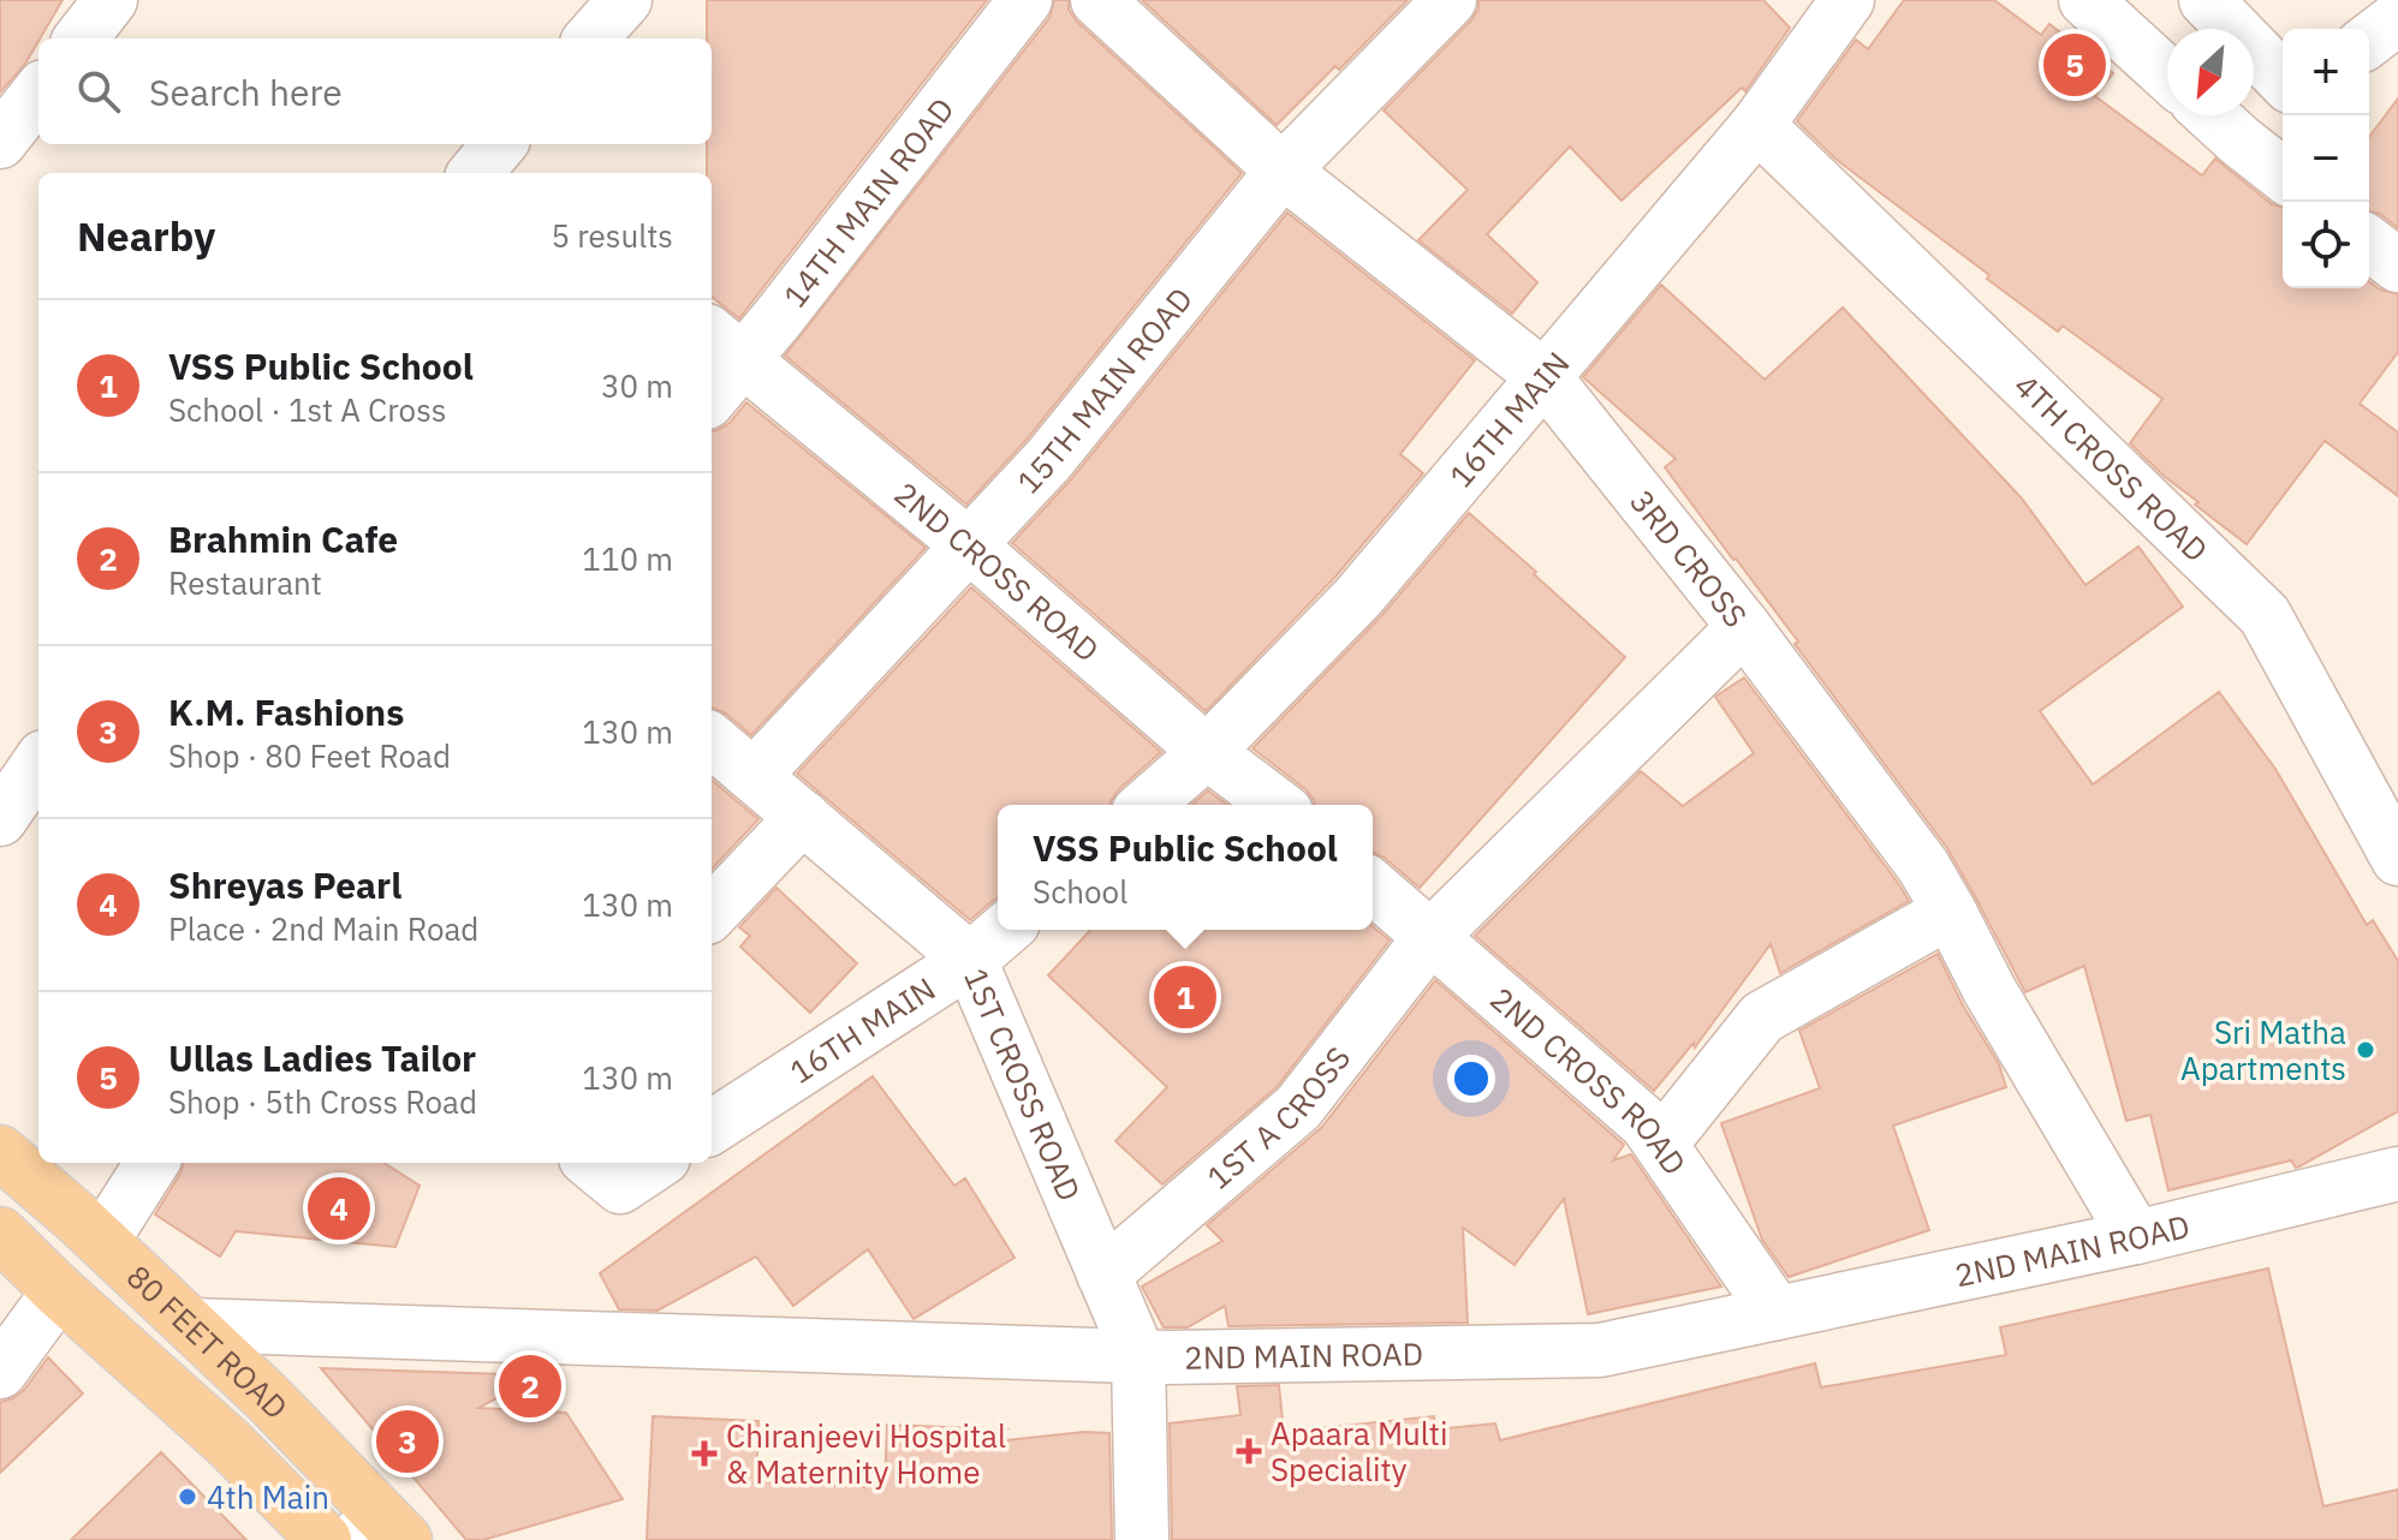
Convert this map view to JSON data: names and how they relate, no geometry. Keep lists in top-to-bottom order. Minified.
{"streets":{"main road":["80 FEET ROAD"],"street":["14TH MAIN ROAD","15TH MAIN ROAD","16TH MAIN","4TH CROSS ROAD","3RD CROSS","2ND CROSS ROAD","1ST CROSS ROAD","1ST A CROSS","2ND MAIN ROAD"]},"crossings":[["14TH MAIN ROAD","2ND CROSS ROAD"],["15TH MAIN ROAD","3RD CROSS"],["15TH MAIN ROAD","2ND CROSS ROAD"],["15TH MAIN ROAD","1ST CROSS ROAD"],["16TH MAIN","4TH CROSS ROAD"],["16TH MAIN","3RD CROSS"],["16TH MAIN","2ND CROSS ROAD"],["16TH MAIN","1ST CROSS ROAD"],["3RD CROSS","1ST A CROSS"],["3RD CROSS","2ND MAIN ROAD"],["2ND CROSS ROAD","1ST A CROSS"],["2ND CROSS ROAD","2ND MAIN ROAD"],["1ST CROSS ROAD","1ST A CROSS"],["1ST CROSS ROAD","2ND MAIN ROAD"],["2ND MAIN ROAD","80 FEET ROAD"]],"places":{"other":["Sri Matha Apartments","4th Main"],"health":["Apaara Multi Speciality","Chiranjeevi Hospital & Maternity Home"]},"north":"bottom left","page":{"map_buttons":["+","−"],"pins":["5","1","4","2","3"],"search":"Search here","heading":["Nearby","5 results"],"list":[{"mark":"1","name":"VSS Public School","note":"School · 1st A Cross","value":"30 m"},{"mark":"2","name":"Brahmin Cafe","note":"Restaurant","value":"110 m"},{"mark":"3","name":"K.M. Fashions","note":"Shop · 80 Feet Road","value":"130 m"},{"mark":"4","name":"Shreyas Pearl","note":"Place · 2nd Main Road","value":"130 m"},{"mark":"5","name":"Ullas Ladies Tailor","note":"Shop · 5th Cross Road","value":"130 m"}],"popup":["VSS Public School","School"]}}
